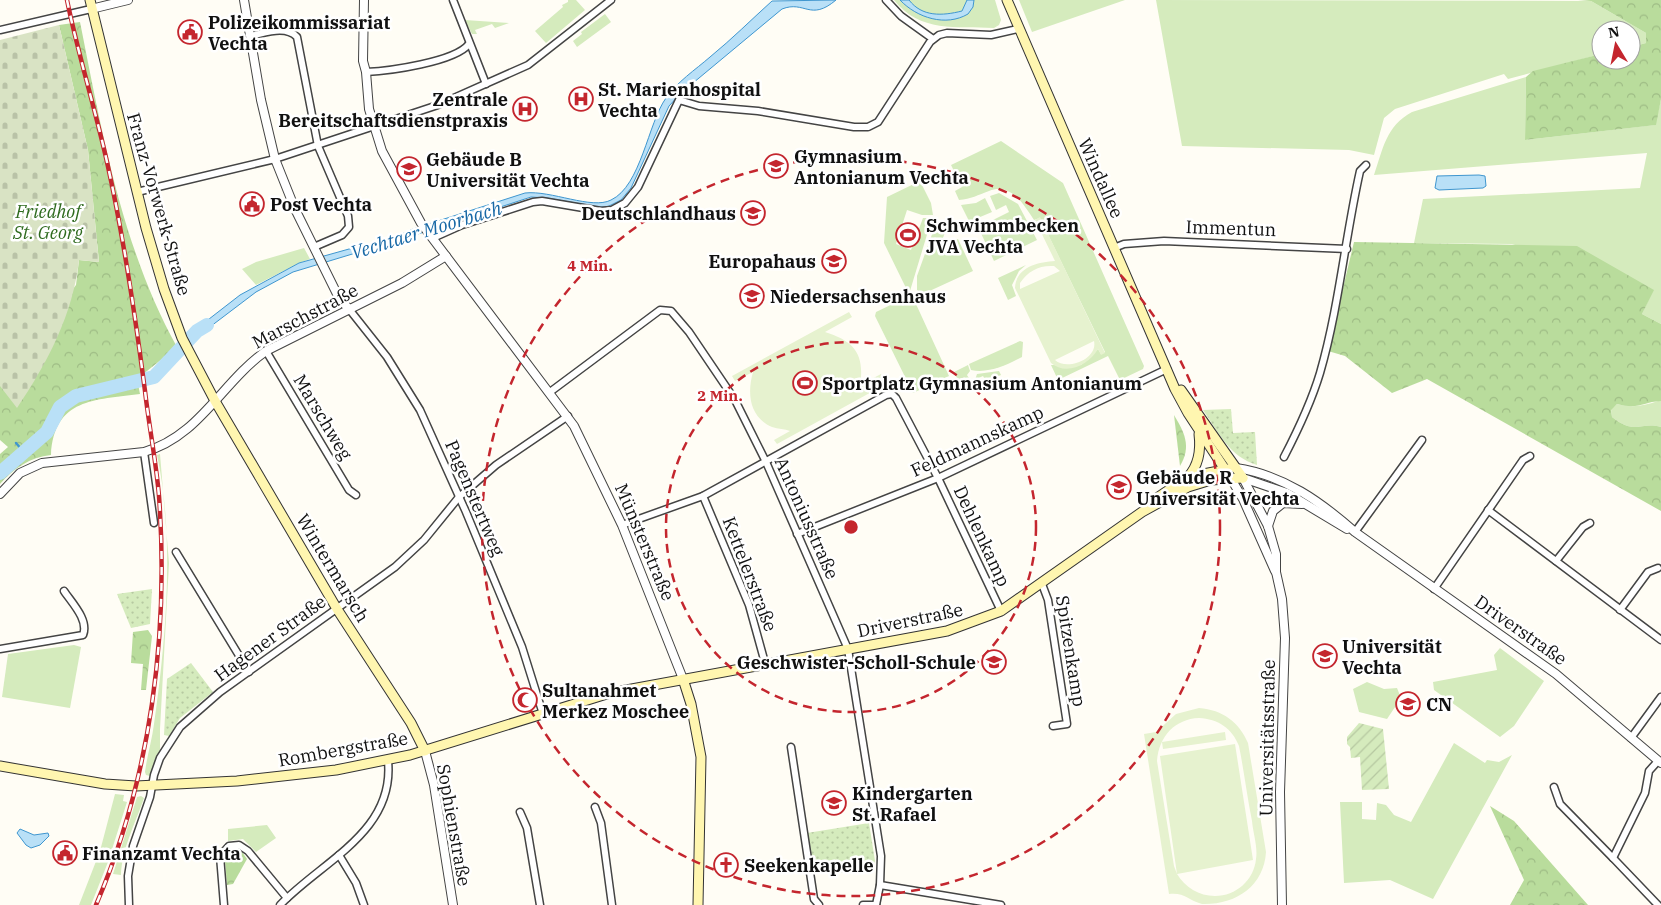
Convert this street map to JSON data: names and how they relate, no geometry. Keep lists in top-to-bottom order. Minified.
{"streets":{"main road":["Windallee","Franz-Vorwerk-Straße","Münsterstraße","Wintermarsch","Driverstraße","Rombergstraße"],"street":["Immentun","Marschstraße","Marschweg","Feldmannskamp","Pagenstertweg","Antoniusstraße","Dehlenkamp","Kettelerstraße","Hagener Straße","Spitzenkamp","Universitätsstraße","Sophienstraße"]},"crossings":[["Windallee","Immentun"],["Windallee","Feldmannskamp"],["Windallee","Driverstraße"],["Windallee","Universitätsstraße"],["Franz-Vorwerk-Straße","Marschstraße"],["Franz-Vorwerk-Straße","Wintermarsch"],["Marschstraße","Marschweg"],["Marschstraße","Pagenstertweg"],["Marschstraße","Münsterstraße"],["Marschstraße","Wintermarsch"],["Feldmannskamp","Antoniusstraße"],["Feldmannskamp","Dehlenkamp"],["Pagenstertweg","Hagener Straße"],["Pagenstertweg","Rombergstraße"],["Antoniusstraße","Dehlenkamp"],["Antoniusstraße","Münsterstraße"],["Antoniusstraße","Driverstraße"],["Dehlenkamp","Driverstraße"],["Münsterstraße","Driverstraße"],["Münsterstraße","Hagener Straße"],["Münsterstraße","Rombergstraße"],["Wintermarsch","Hagener Straße"],["Wintermarsch","Rombergstraße"],["Wintermarsch","Sophienstraße"],["Kettelerstraße","Driverstraße"],["Driverstraße","Spitzenkamp"],["Driverstraße","Universitätsstraße"],["Driverstraße","Rombergstraße"],["Hagener Straße","Rombergstraße"],["Rombergstraße","Sophienstraße"]],"water":["Vechtaer Moorbach"],"parks":["Friedhof St. Georg"],"places":{"public building":["Polizeikommissariat Vechta","Post Vechta","Finanzamt Vechta"],"hospital":["St. Marienhospital Vechta","Zentrale Bereitschaftsdienstpraxis"],"school or university":["Gymnasium Antonianum Vechta","Gebäude B Universität Vechta","Deutschlandhaus","Europahaus","Niedersachsenhaus","Gebäude R Universität Vechta","Universität Vechta","Geschwister-Scholl-Schule","CN","Kindergarten St. Rafael"],"sports":["Schwimmbecken JVA Vechta","Sportplatz Gymnasium Antonianum"],"mosque":["Sultanahmet Merkez Moschee"],"church":["Seekenkapelle"]},"north":"top","rings":["4 Min.","2 Min."]}
